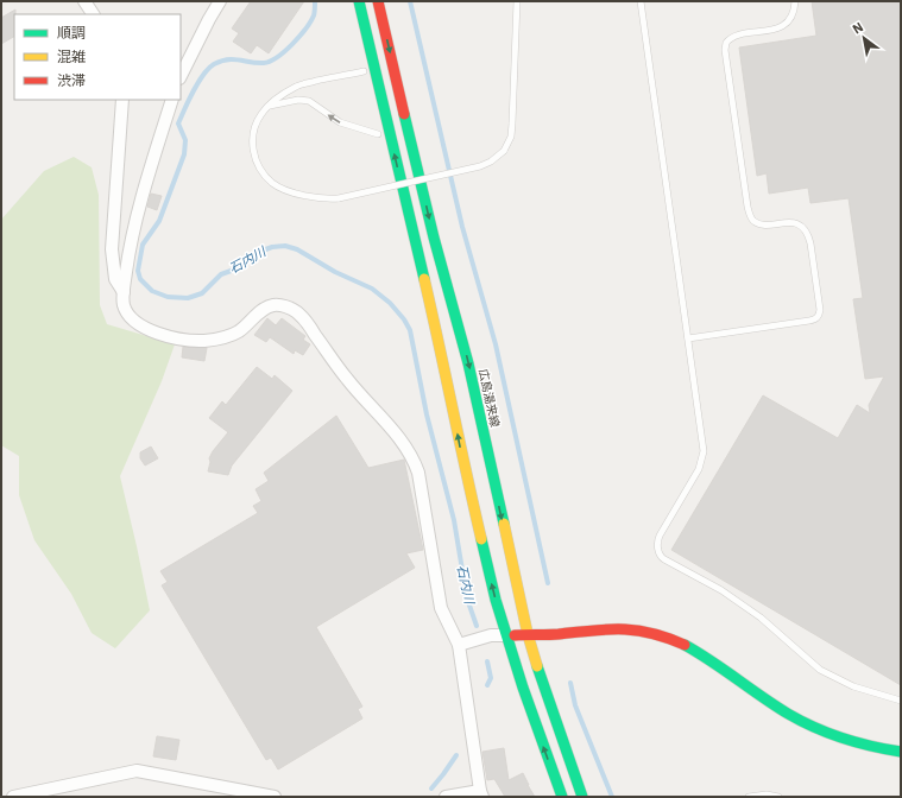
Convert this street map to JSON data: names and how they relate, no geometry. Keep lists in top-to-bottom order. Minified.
{"streets":{"main road":["広島湯来線"]},"water":["石内川"],"legend":["順調","混雑","渋滞"],"north":"top left"}
